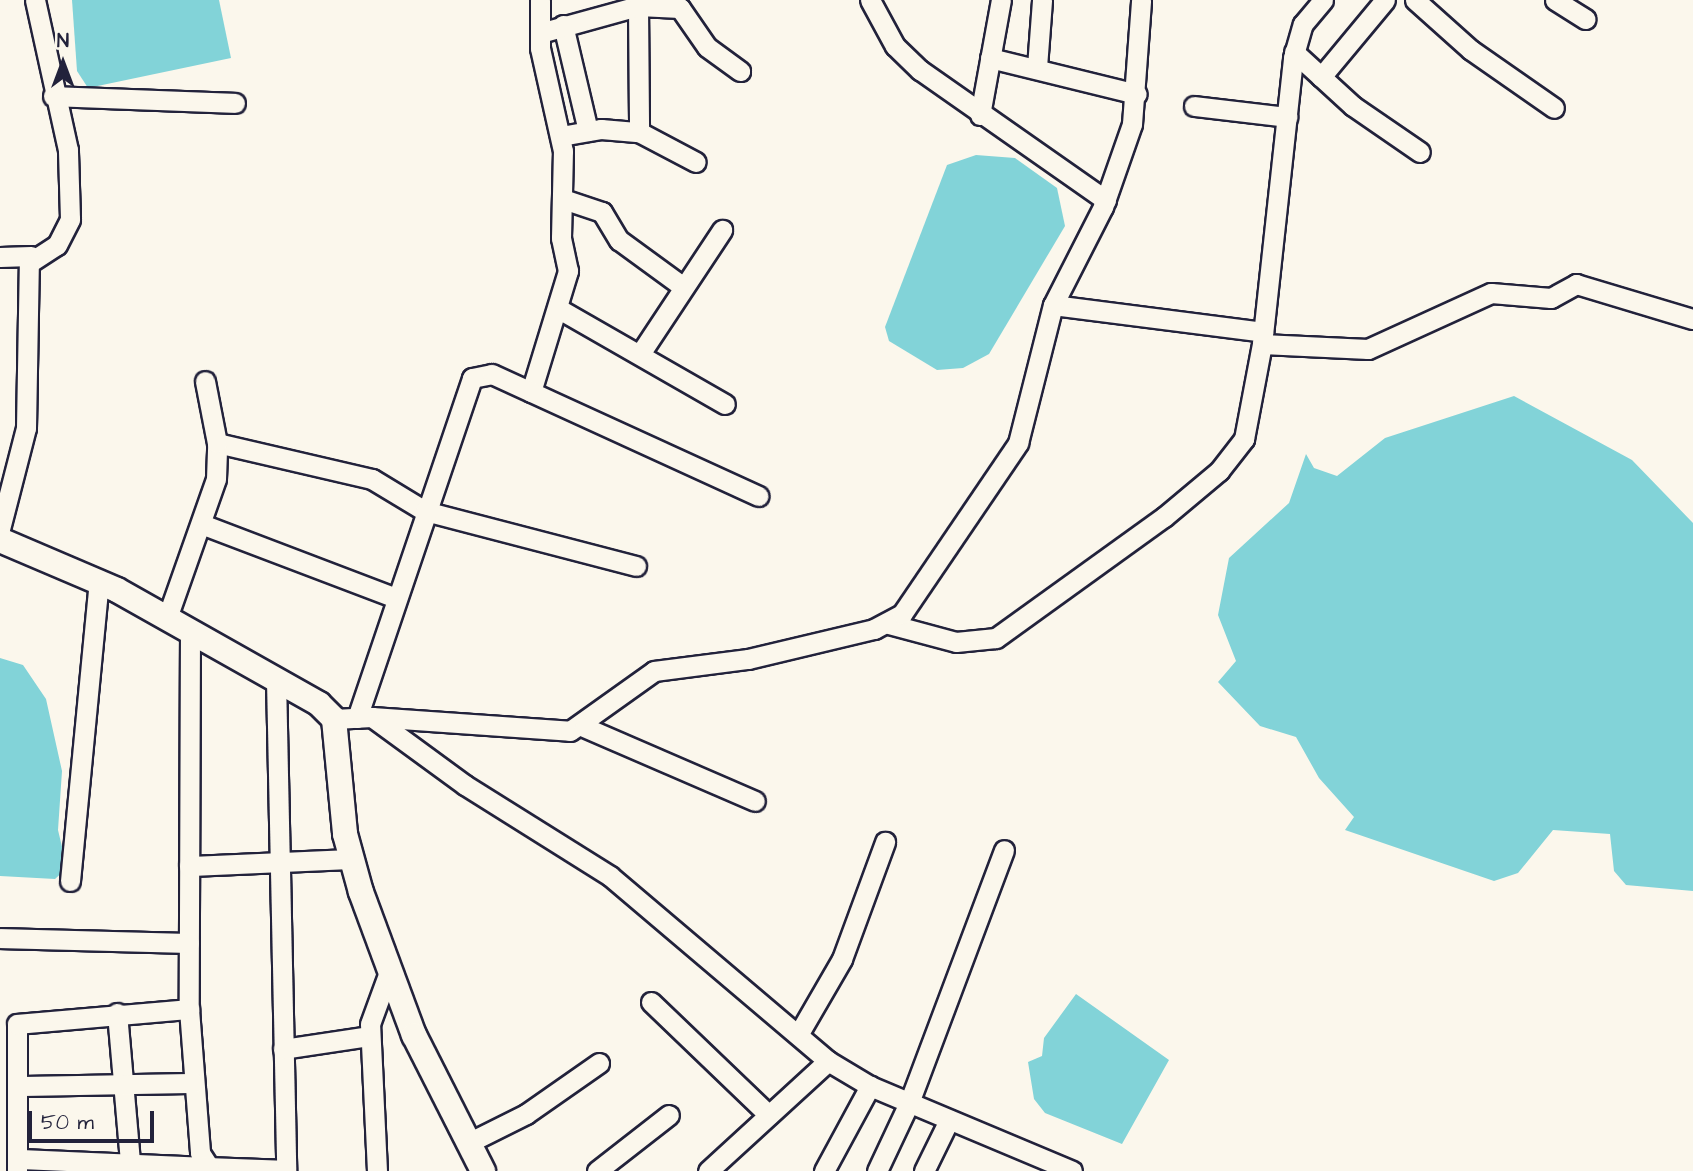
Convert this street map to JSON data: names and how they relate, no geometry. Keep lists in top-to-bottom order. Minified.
{"scale_bar":"50 m","north":"top"}
